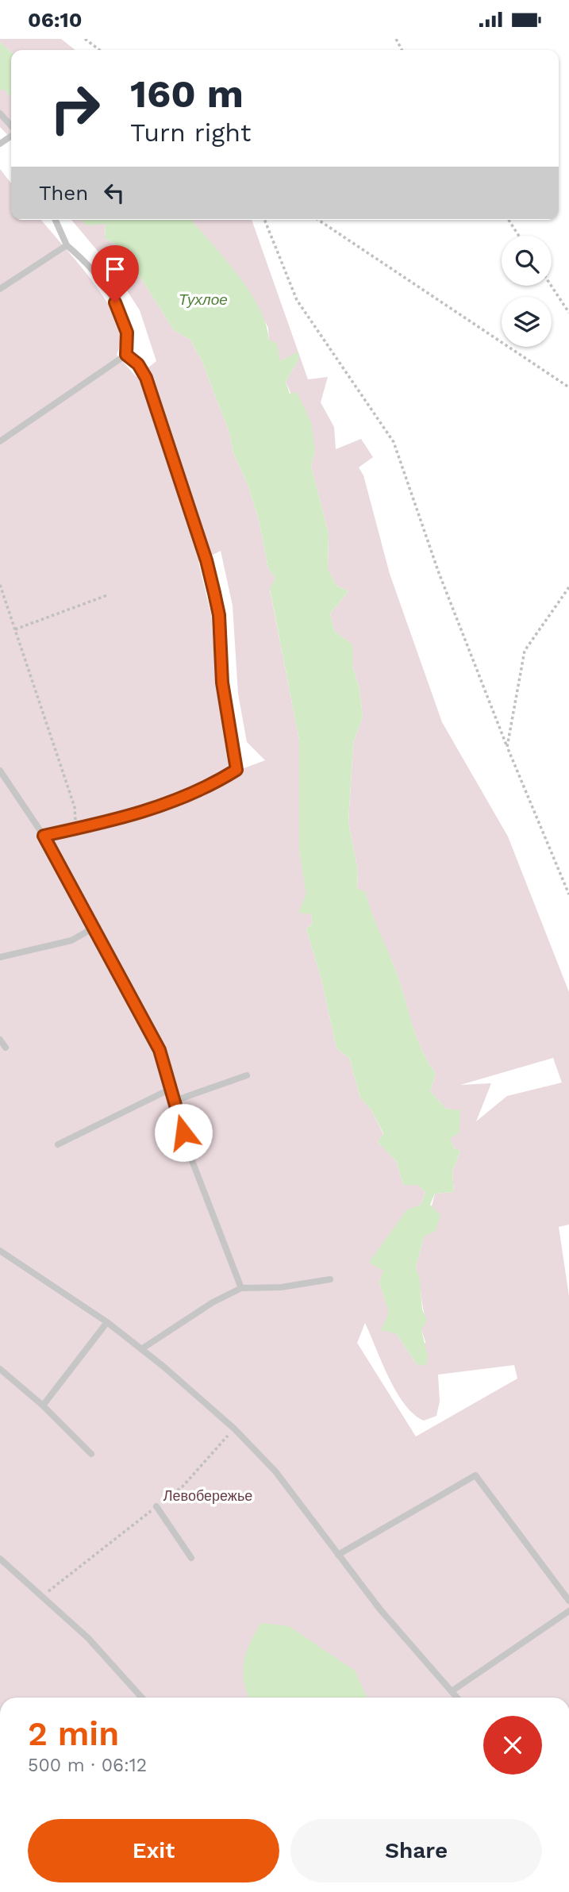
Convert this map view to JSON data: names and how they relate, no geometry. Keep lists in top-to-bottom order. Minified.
{"water":["Тухлое"],"parks":["Левобережье"],"page":{"status":"06:10","turn":["160 m","Turn right"],"then":"Then","heading":["2 min","500 m · 06:12"],"buttons":["Exit","Share"]}}
